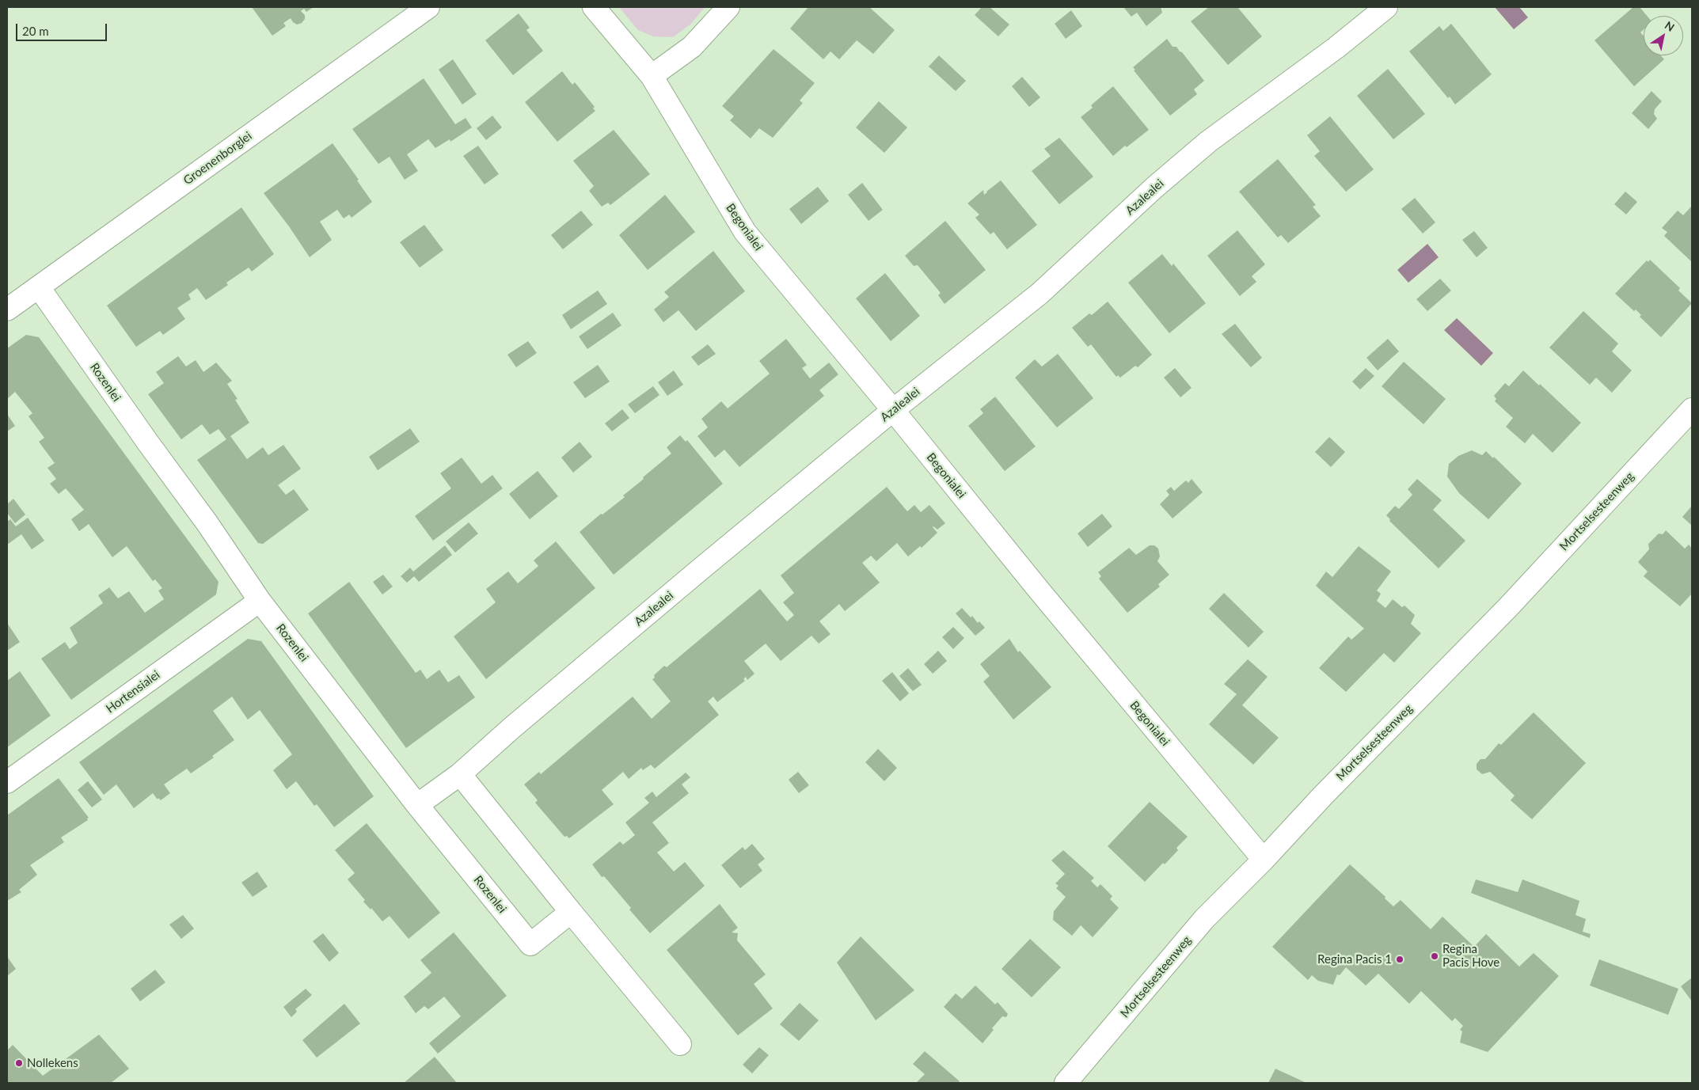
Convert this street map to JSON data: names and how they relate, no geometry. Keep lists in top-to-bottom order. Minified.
{"streets":{"street":["Groenenborglei","Azalealei","Begonialei","Rozenlei","Mortselsesteenweg","Hortensialei"]},"crossings":[["Groenenborglei","Rozenlei"],["Azalealei","Begonialei"],["Azalealei","Rozenlei"],["Begonialei","Mortselsesteenweg"],["Rozenlei","Hortensialei"]],"places":["Regina Pacis Hove","Regina Pacis 1","Nollekens"],"scale_bar":"20 m","north":"top right"}
